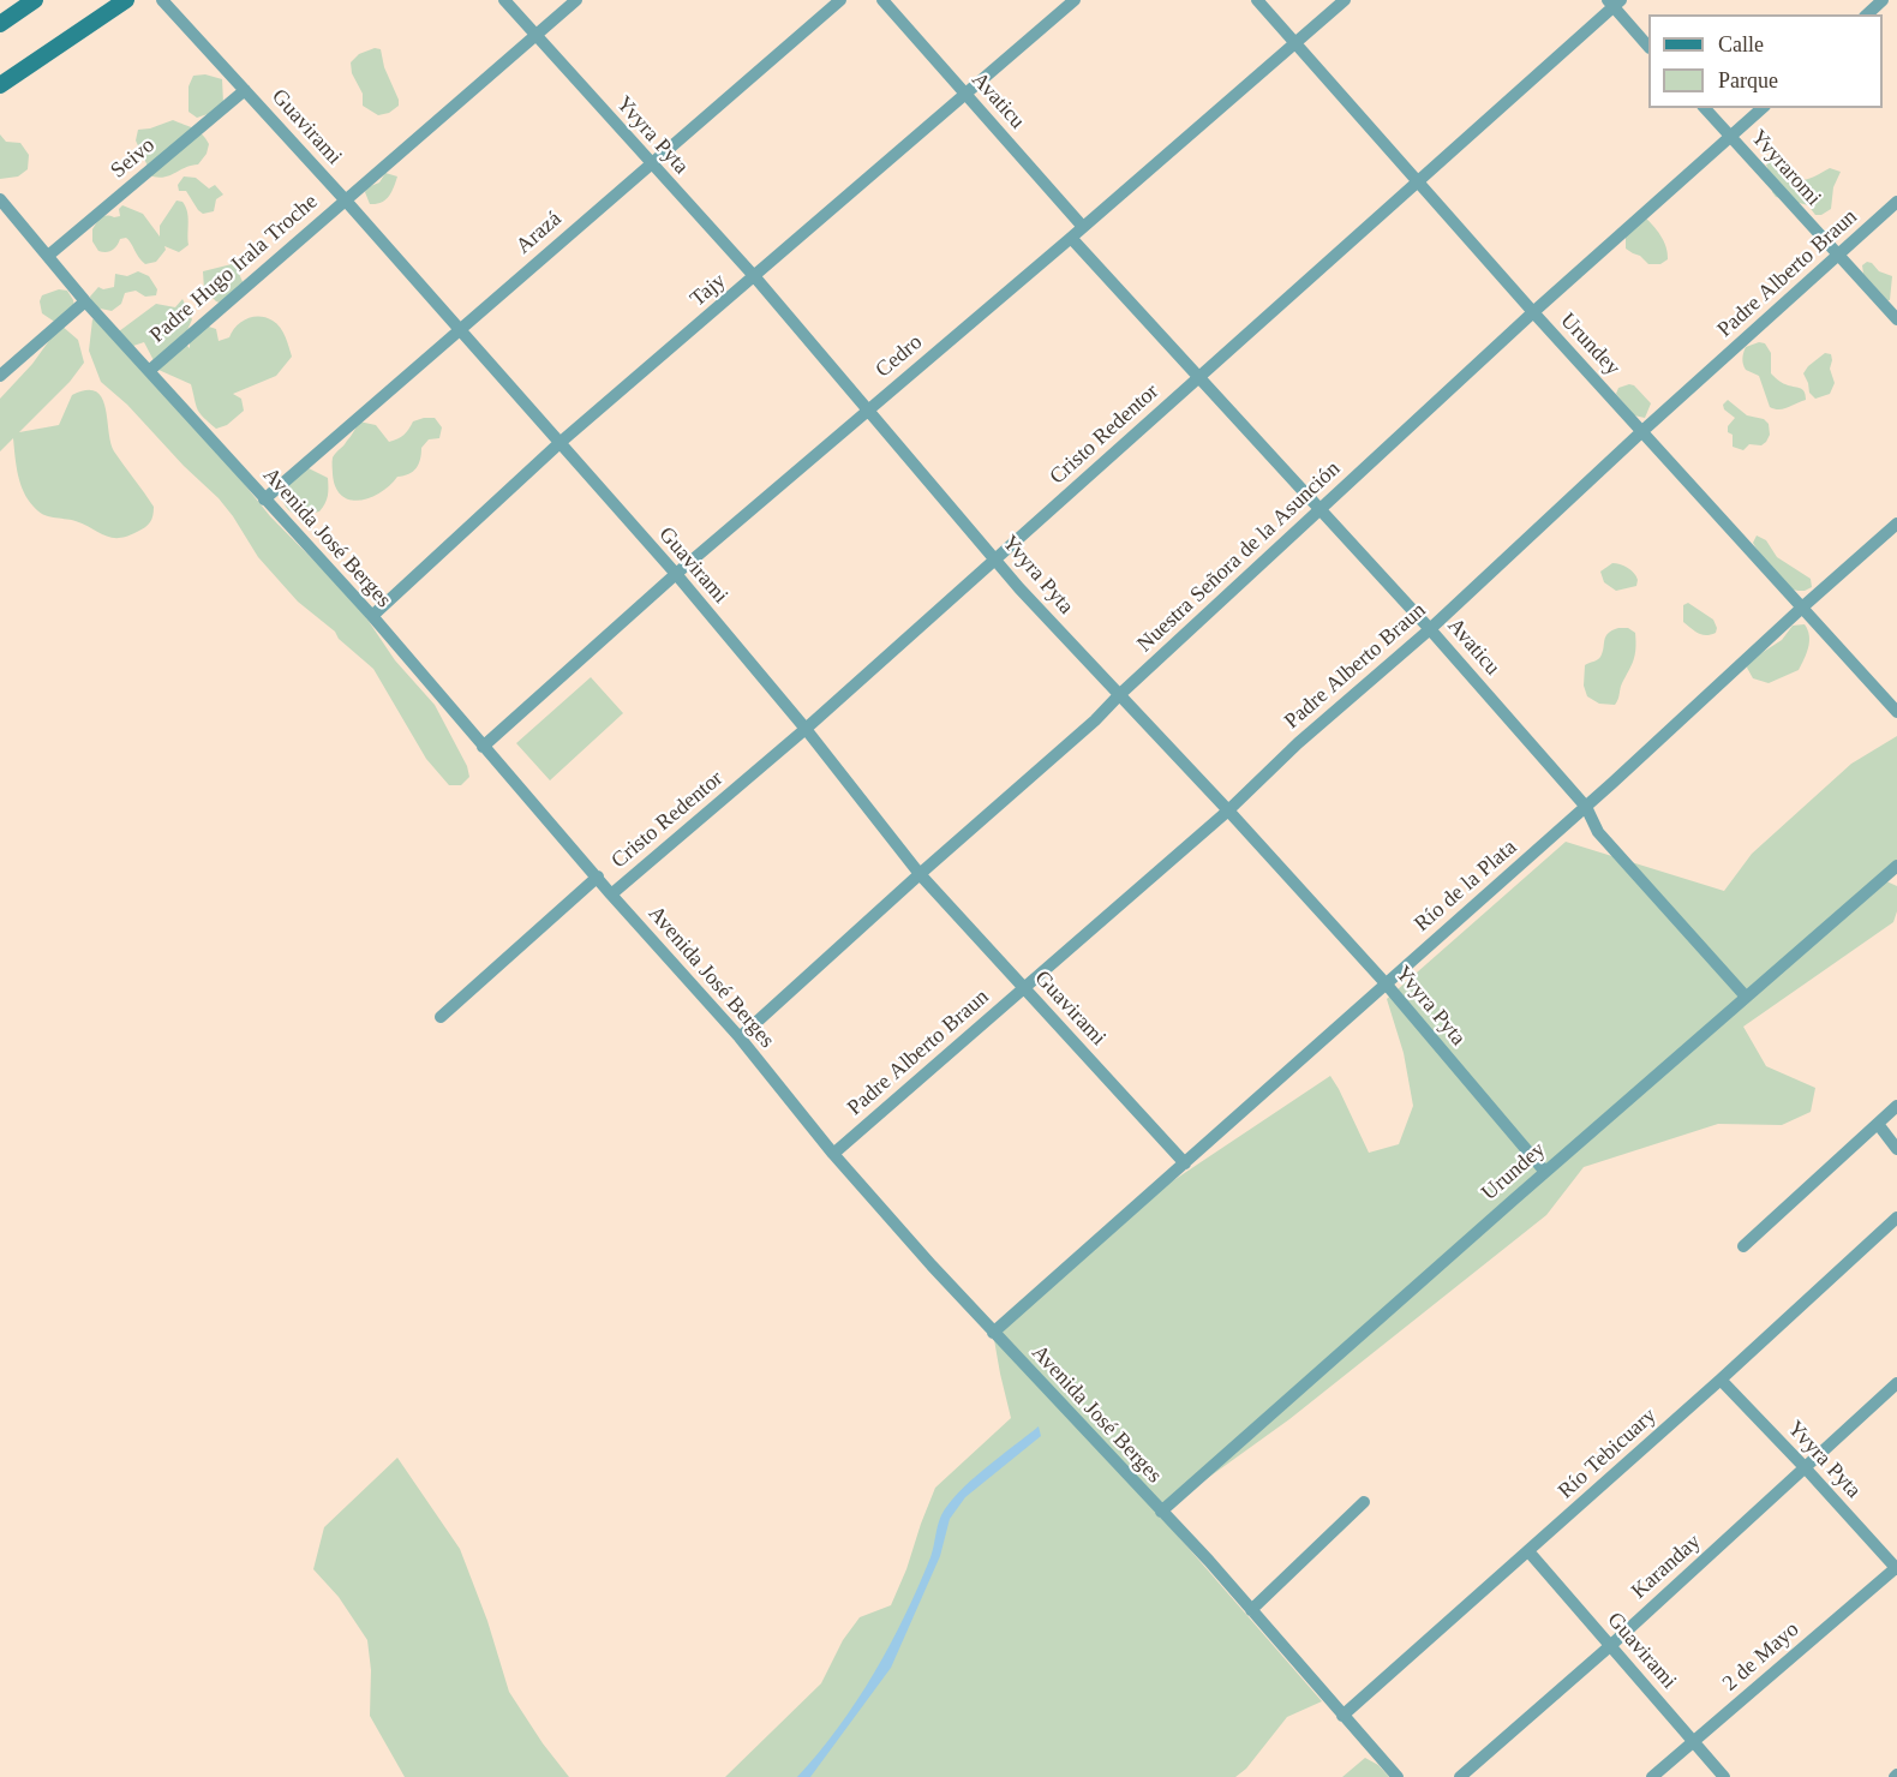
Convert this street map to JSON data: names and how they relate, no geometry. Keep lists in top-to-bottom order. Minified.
{"streets":{"street":["Avaticu","Guavirami","Yvyra Pyta","Seivo","Yvyraromi","Arazá","Padre Hugo Irala Troche","Padre Alberto Braun","Tajy","Urundey","Cedro","Cristo Redentor","Avenida José Berges","Nuestra Señora de la Asunción","Río de la Plata","Río Tebicuary","Karanday","2 de Mayo"]},"crossings":[["Avaticu","Padre Alberto Braun"],["Avaticu","Tajy"],["Avaticu","Urundey"],["Avaticu","Cedro"],["Avaticu","Cristo Redentor"],["Avaticu","Nuestra Señora de la Asunción"],["Avaticu","Río de la Plata"],["Guavirami","Seivo"],["Guavirami","Arazá"],["Guavirami","Padre Hugo Irala Troche"],["Guavirami","Padre Alberto Braun"],["Guavirami","Tajy"],["Guavirami","Cedro"],["Guavirami","Cristo Redentor"],["Guavirami","Nuestra Señora de la Asunción"],["Guavirami","Río de la Plata"],["Guavirami","Río Tebicuary"],["Guavirami","Karanday"],["Guavirami","2 de Mayo"],["Yvyra Pyta","Arazá"],["Yvyra Pyta","Padre Hugo Irala Troche"],["Yvyra Pyta","Padre Alberto Braun"],["Yvyra Pyta","Tajy"],["Yvyra Pyta","Urundey"],["Yvyra Pyta","Cedro"],["Yvyra Pyta","Cristo Redentor"],["Yvyra Pyta","Nuestra Señora de la Asunción"],["Yvyra Pyta","Río de la Plata"],["Yvyra Pyta","Río Tebicuary"],["Yvyra Pyta","Karanday"],["Yvyra Pyta","2 de Mayo"],["Seivo","Avenida José Berges"],["Yvyraromi","Padre Alberto Braun"],["Yvyraromi","Nuestra Señora de la Asunción"],["Arazá","Avenida José Berges"],["Padre Hugo Irala Troche","Avenida José Berges"],["Padre Alberto Braun","Urundey"],["Padre Alberto Braun","Avenida José Berges"],["Tajy","Avenida José Berges"],["Urundey","Cedro"],["Urundey","Cristo Redentor"],["Urundey","Avenida José Berges"],["Urundey","Nuestra Señora de la Asunción"],["Urundey","Río de la Plata"],["Cedro","Avenida José Berges"],["Cristo Redentor","Avenida José Berges"],["Avenida José Berges","Nuestra Señora de la Asunción"],["Avenida José Berges","Río de la Plata"],["Avenida José Berges","Río Tebicuary"]],"legend":["Calle","Parque"]}
